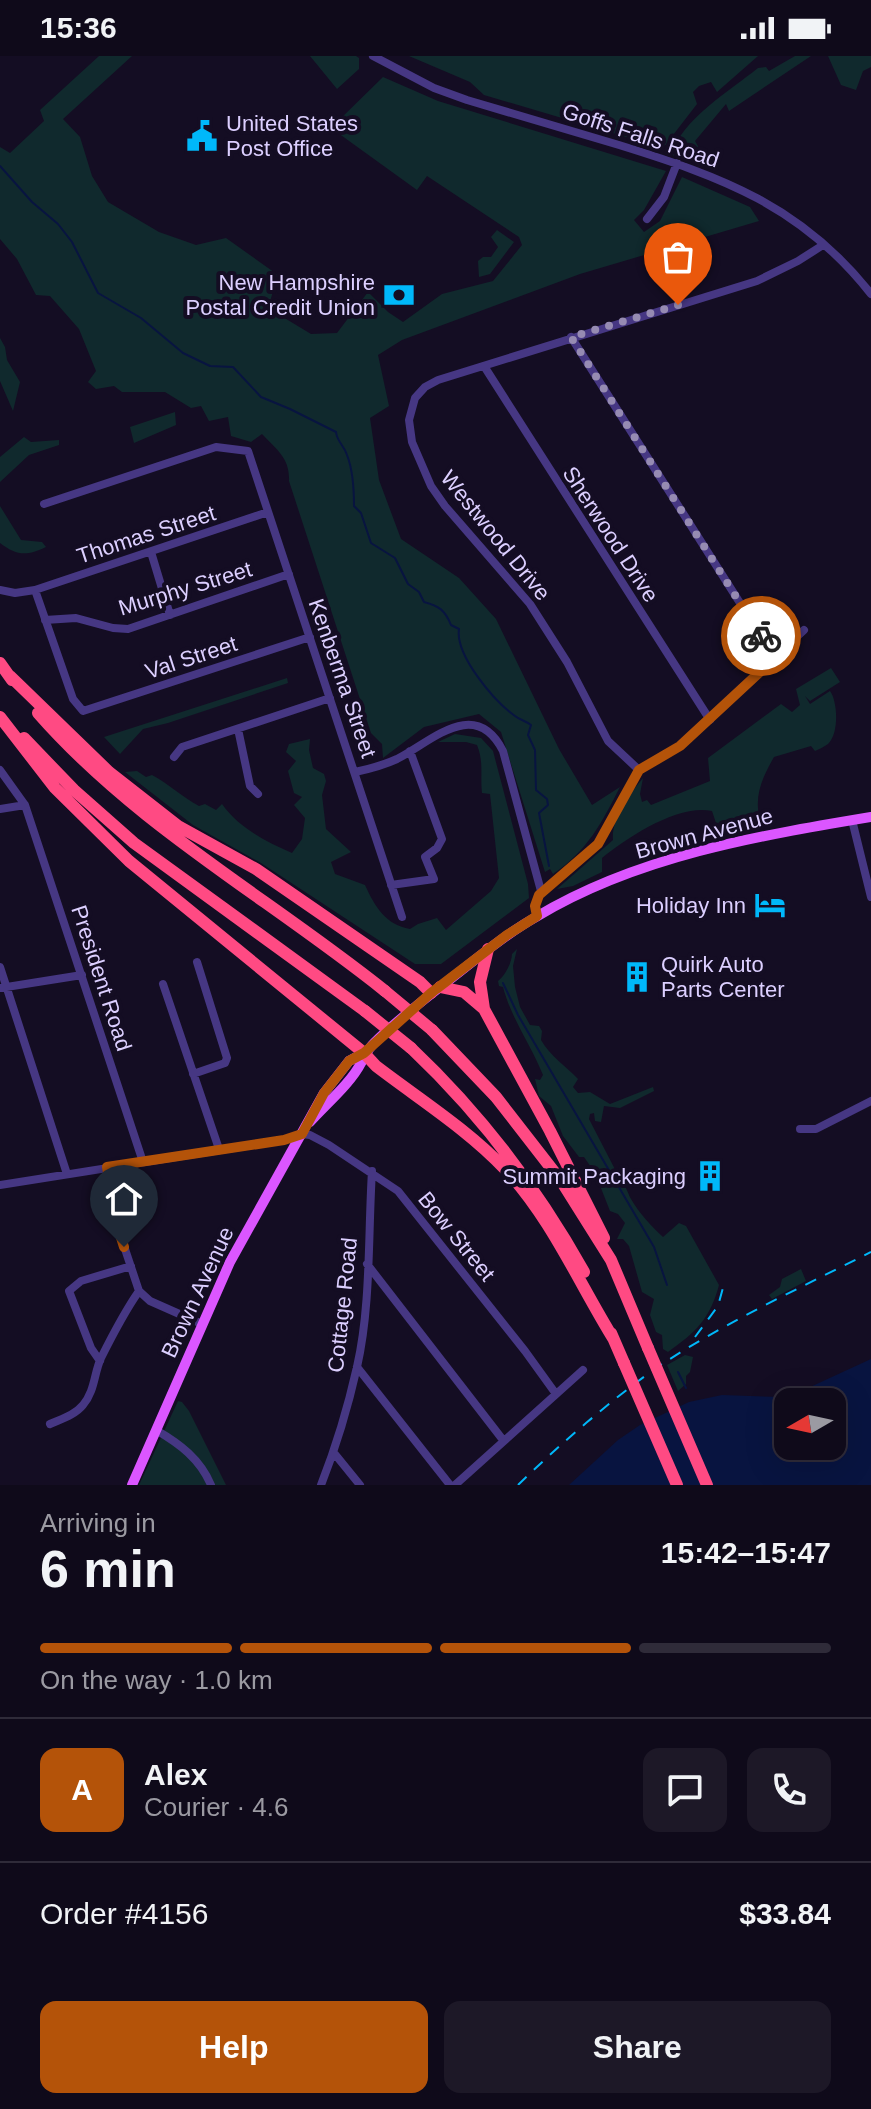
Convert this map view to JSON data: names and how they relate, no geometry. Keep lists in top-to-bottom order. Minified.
{"streets":{"main road":["Brown Avenue"],"street":["Goffs Falls Road","Thomas Street","Sherwood Drive","Westwood Drive","Murphy Street","Val Street","Kenberma Street","President Road","Bow Street","Cottage Road"]},"crossings":[["Goffs Falls Road","Westwood Drive"],["Thomas Street","Kenberma Street"],["Sherwood Drive","Westwood Drive"],["Murphy Street","Val Street"],["Murphy Street","Kenberma Street"],["Val Street","Kenberma Street"],["Brown Avenue","Bow Street"],["Bow Street","Cottage Road"]],"places":{"public building":["United States Post Office"],"bank":["New Hampshire Postal Credit Union"],"hotel":["Holiday Inn"],"building":["Quirk Auto Parts Center","Summit Packaging"]},"north":"left","page":{"status":"15:36","heading":["6 min","Arriving in","15:42–15:47"],"panel":["Alex","Courier · 4.6","Order #4156","$33.84"],"bar":"On the way · 1.0 km","round":"A","buttons":["Help","Share"]}}
